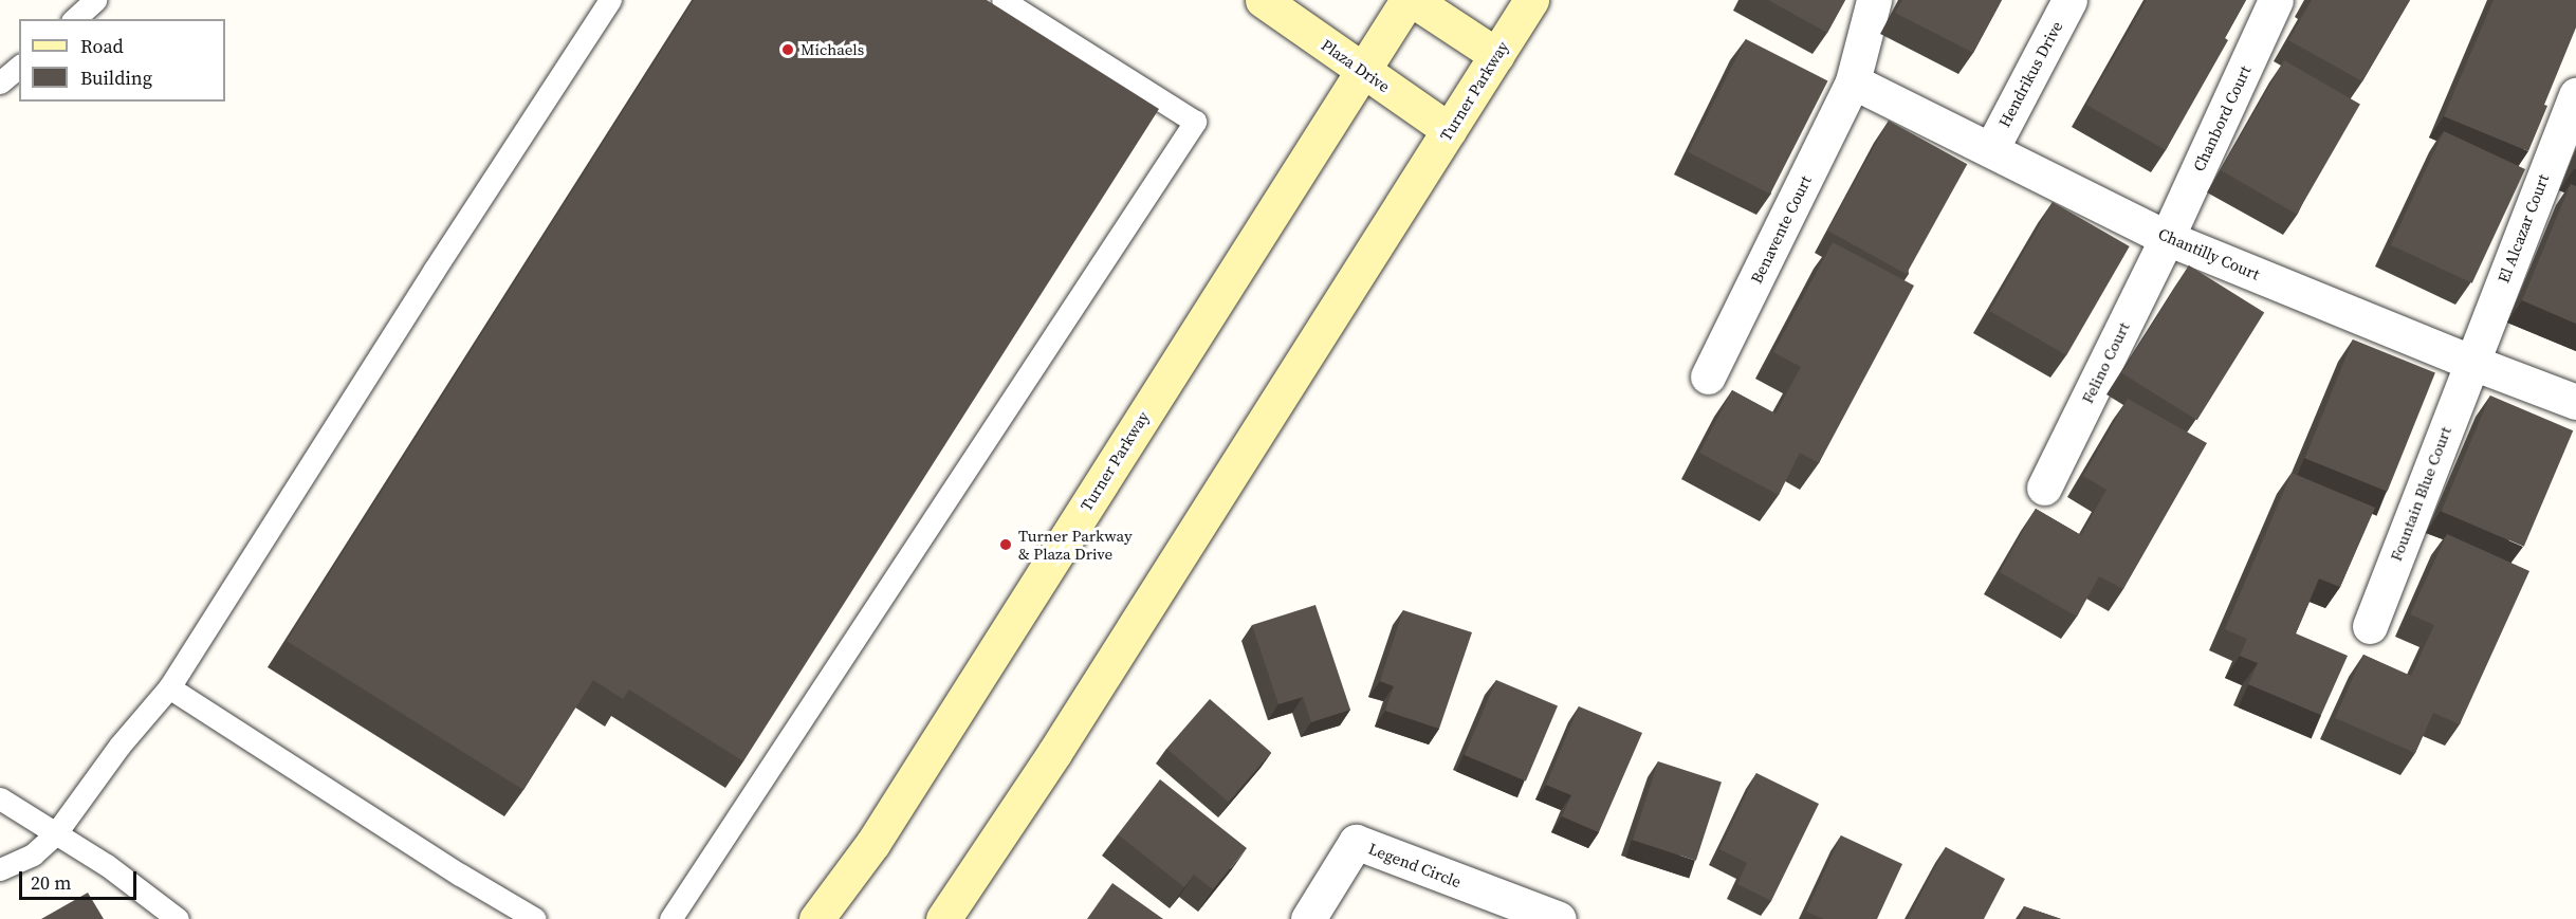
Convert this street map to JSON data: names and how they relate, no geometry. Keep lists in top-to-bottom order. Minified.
{"streets":{"street":["Plaza Drive","Hendrikus Drive","Turner Parkway","Chanbord Court","El Alcazar Court","Benavente Court","Chantilly Court","Felino Court","Fountain Blue Court","Legend Circle"]},"crossings":[["Plaza Drive","Turner Parkway"],["Hendrikus Drive","Chantilly Court"],["Chanbord Court","Chantilly Court"],["Chanbord Court","Felino Court"],["El Alcazar Court","Chantilly Court"],["El Alcazar Court","Fountain Blue Court"],["Benavente Court","Chantilly Court"],["Chantilly Court","Felino Court"],["Chantilly Court","Fountain Blue Court"]],"places":["Michaels","Turner Parkway & Plaza Drive"],"legend":["Road","Building"],"scale_bar":"20 m"}
